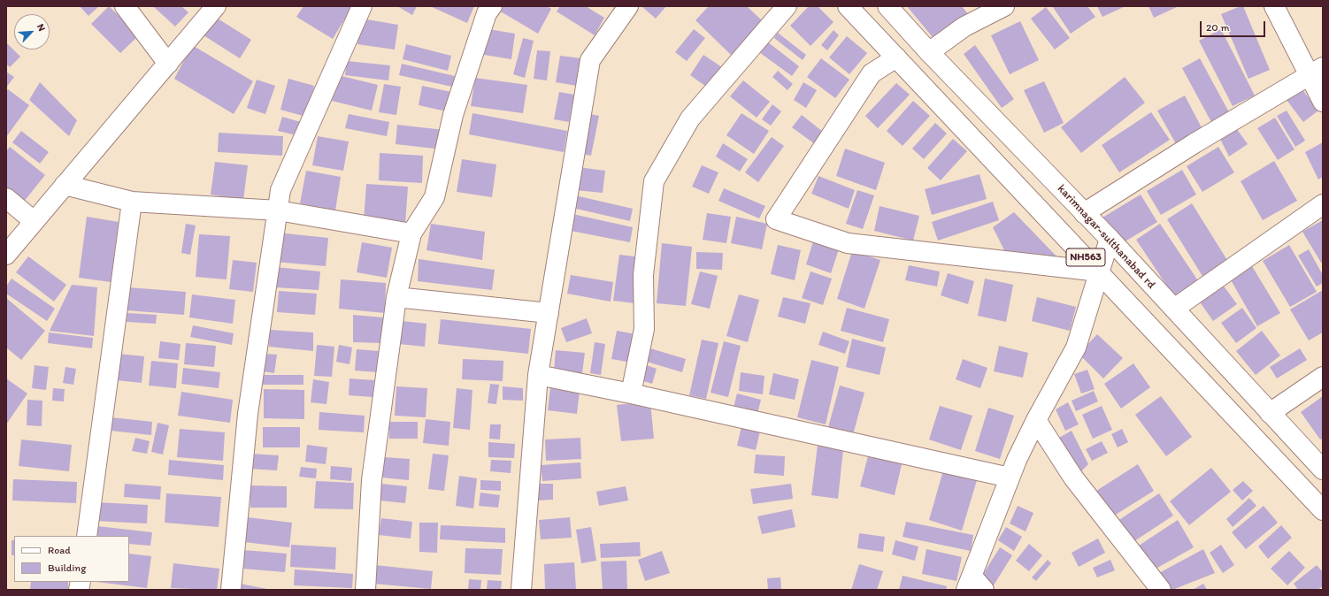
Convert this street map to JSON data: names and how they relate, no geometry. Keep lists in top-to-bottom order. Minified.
{"streets":{"main road":["karimnagar-sulthanabad rd","NH563"]},"legend":["Road","Building"],"scale_bar":"20 m","north":"top right"}
